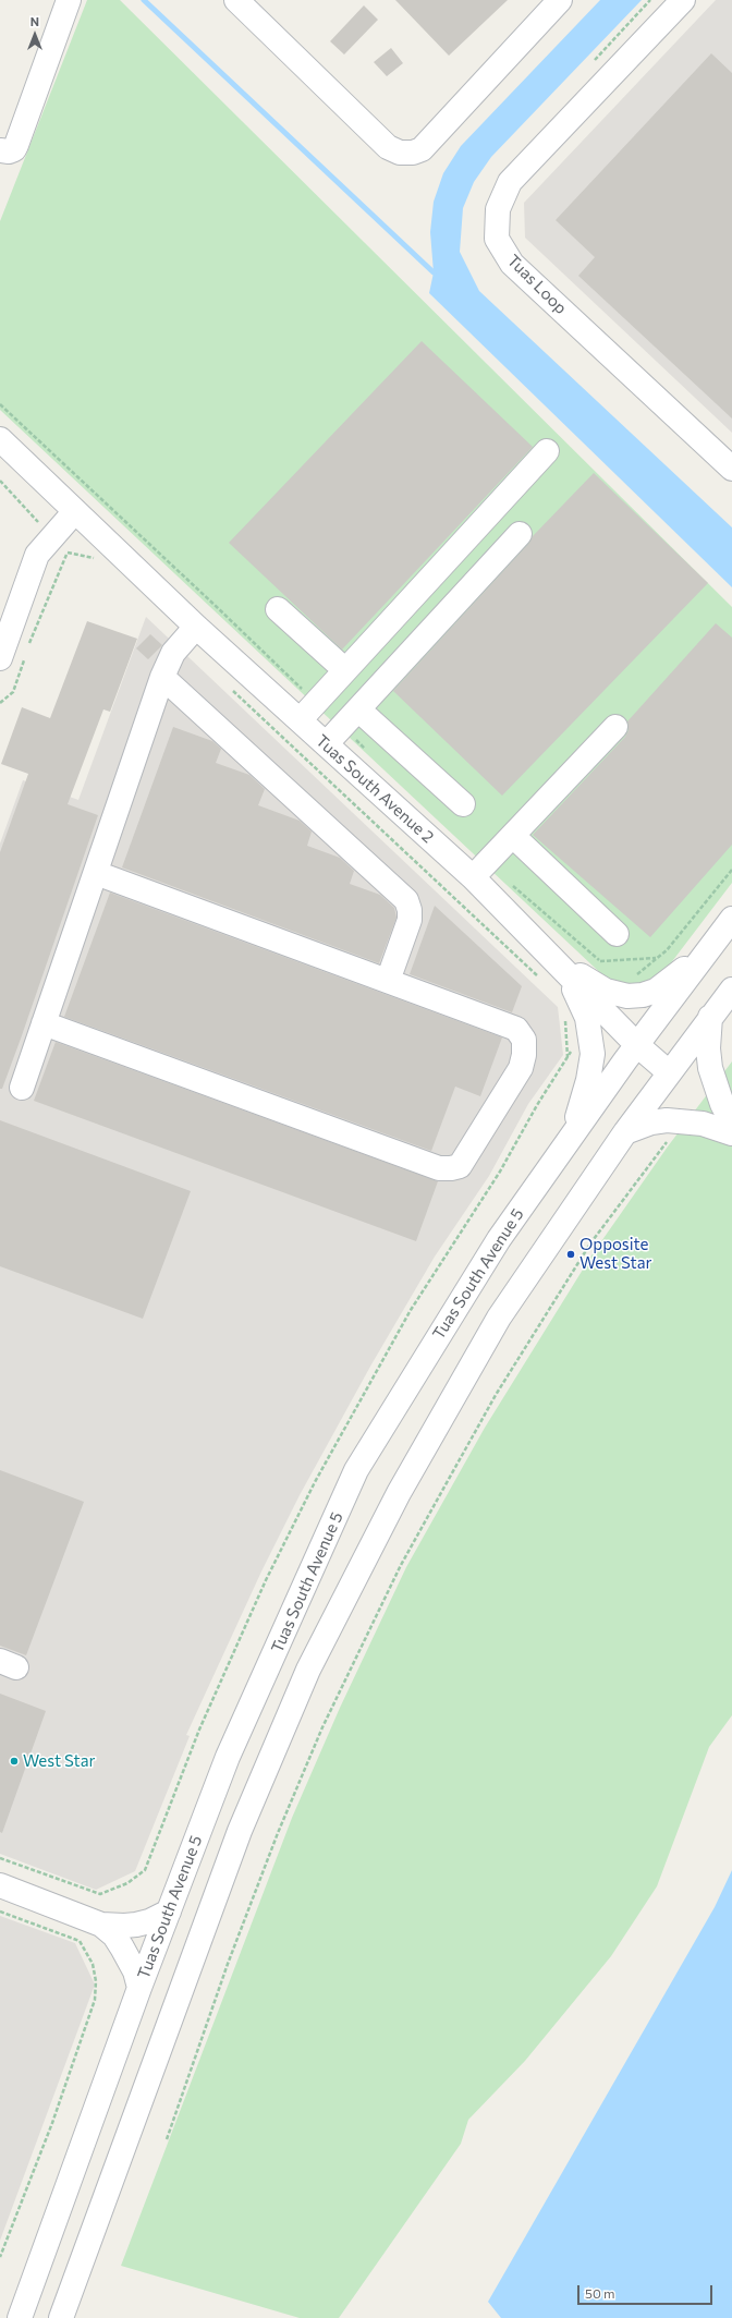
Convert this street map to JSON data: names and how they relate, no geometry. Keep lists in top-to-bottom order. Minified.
{"streets":{"street":["Tuas Loop","Tuas South Avenue 2","Tuas South Avenue 5"]},"crossings":[["Tuas South Avenue 2","Tuas South Avenue 5"]],"places":["Opposite West Star","West Star"],"scale_bar":"50 m","north":"top"}
